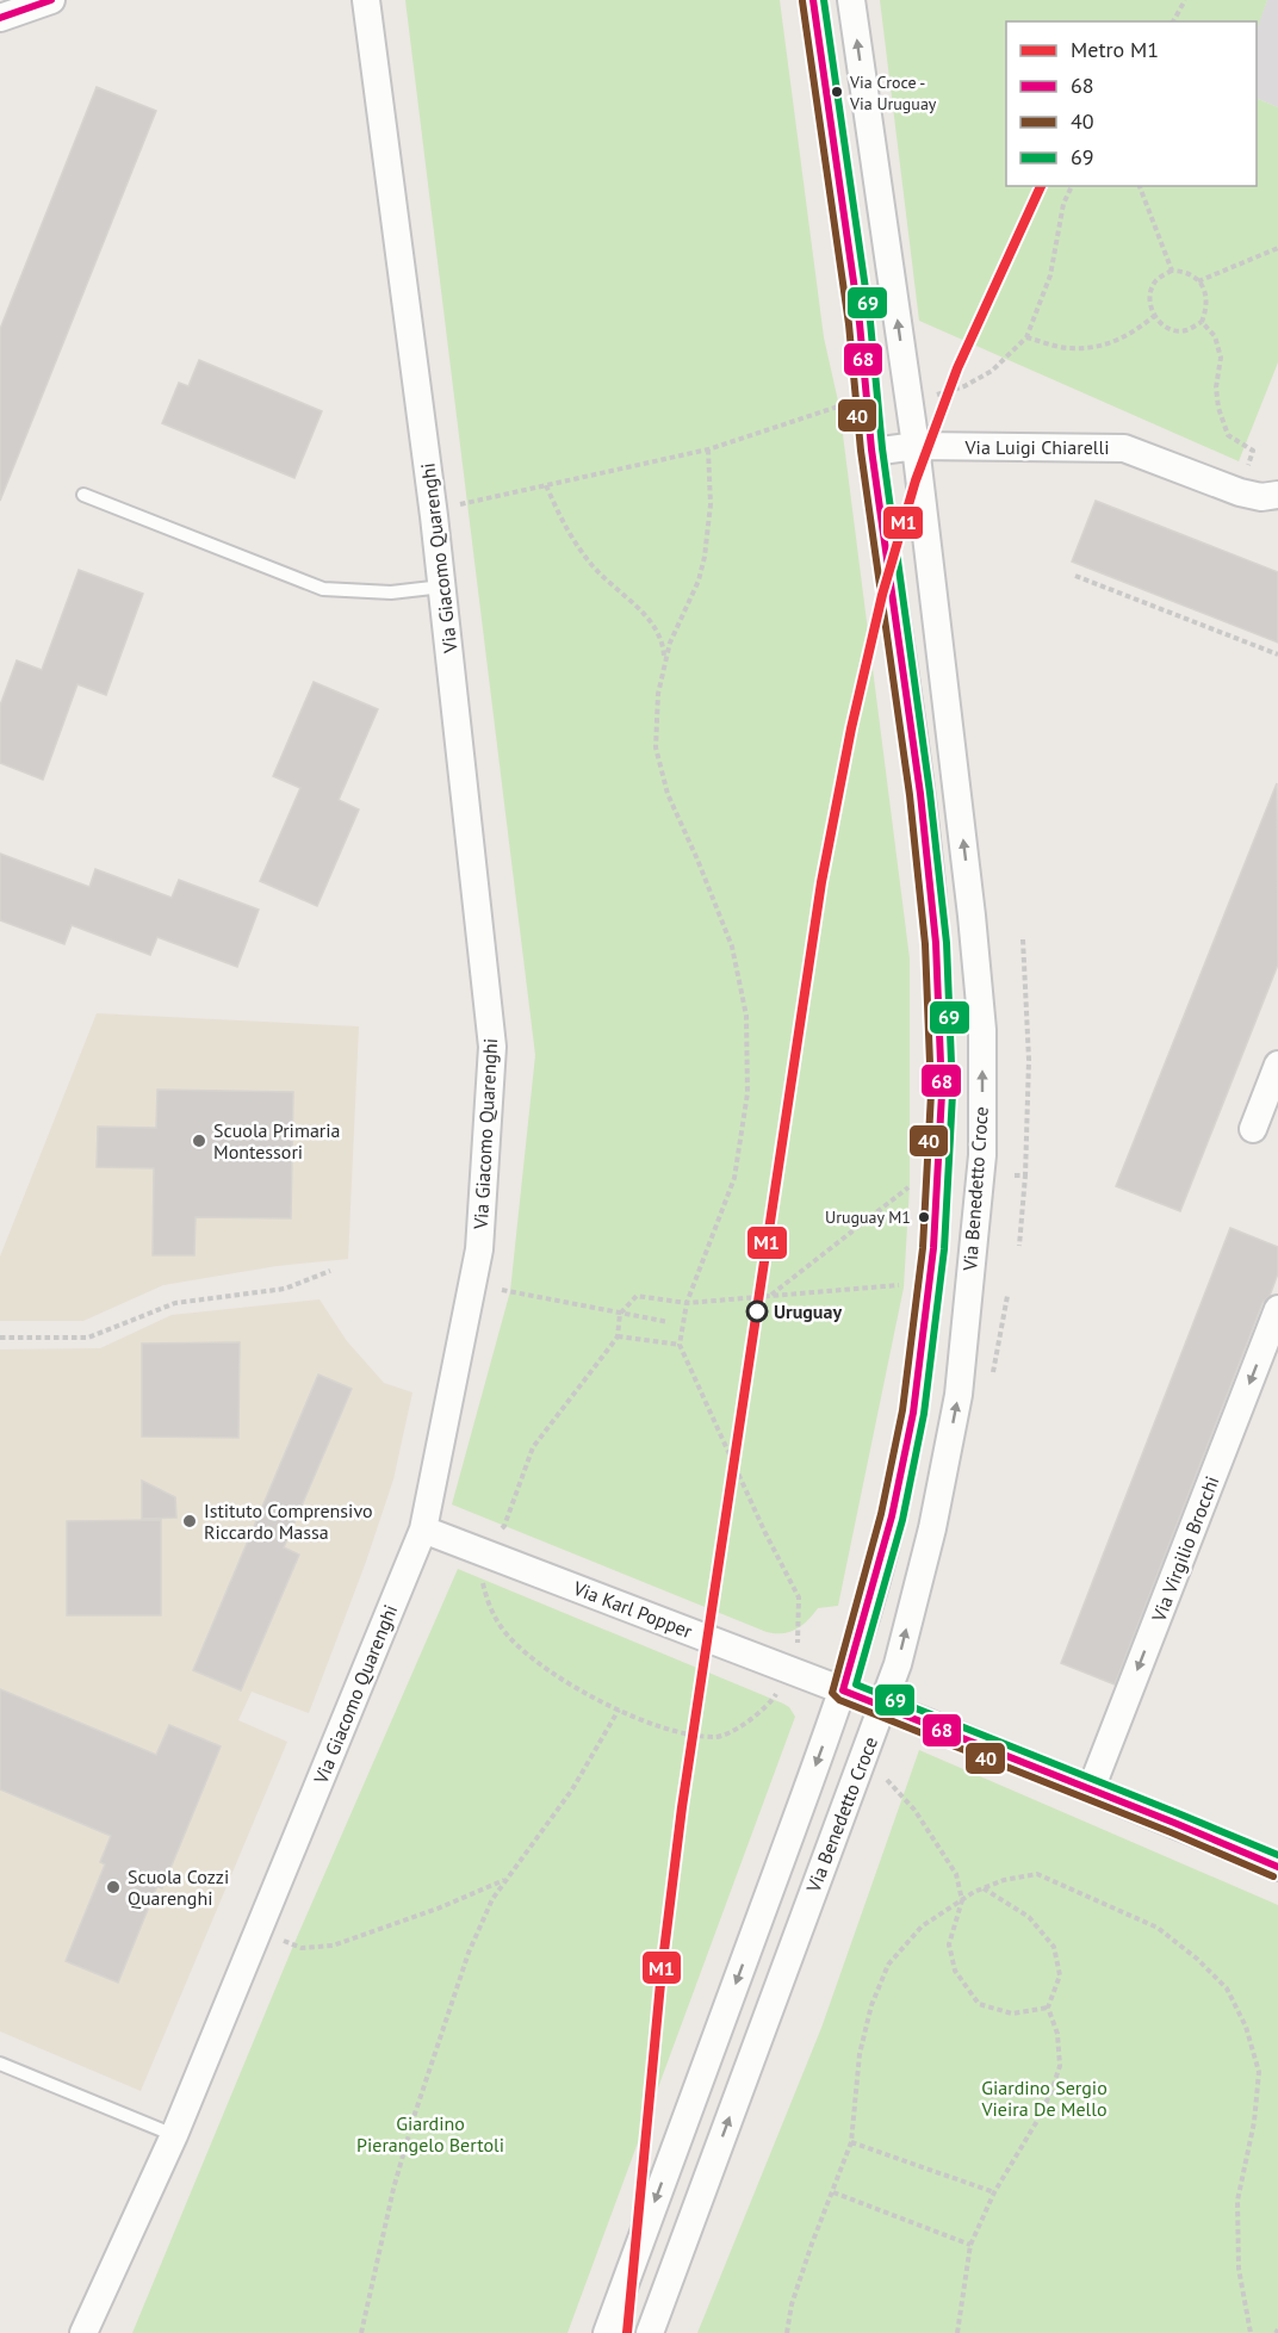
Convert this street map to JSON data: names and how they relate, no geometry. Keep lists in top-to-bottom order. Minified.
{"streets":{"street":["Via Luigi Chiarelli","Via Giacomo Quarenghi","Via Benedetto Croce","Via Virgilio Brocchi","Via Karl Popper"]},"crossings":[["Via Luigi Chiarelli","Via Benedetto Croce"],["Via Giacomo Quarenghi","Via Karl Popper"],["Via Benedetto Croce","Via Karl Popper"],["Via Virgilio Brocchi","Via Karl Popper"]],"one_way":["Via Virgilio Brocchi"],"parks":["Giardino Sergio Vieira De Mello","Giardino Pierangelo Bertoli"],"places":["Via Croce - Via Uruguay","Scuola Primaria Montessori","Uruguay M1","Uruguay","Istituto Comprensivo Riccardo Massa","Scuola Cozzi Quarenghi"],"lines":["transit line 68","transit line 69","transit line 40","metro line M1"],"legend":["Metro M1","68","40","69"]}
